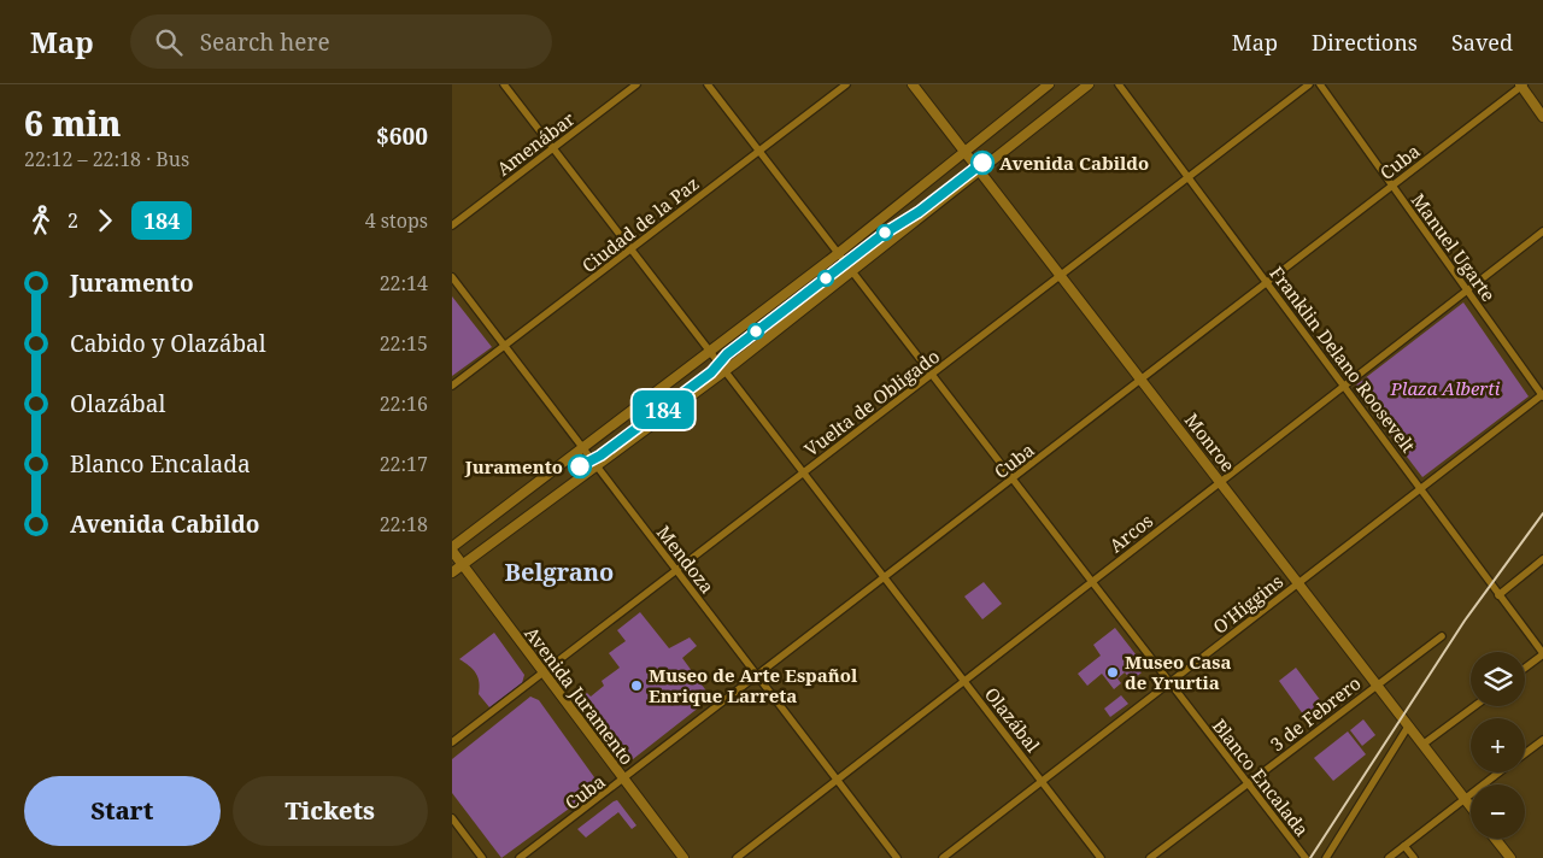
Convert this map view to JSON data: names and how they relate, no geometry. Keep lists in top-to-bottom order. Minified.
{"streets":{"main road":["Monroe","Avenida Juramento"],"street":["Amenábar","Cuba","Ciudad de la Paz","Manuel Ugarte","Franklin Delano Roosevelt","Vuelta de Obligado","Arcos","Mendoza","O'Higgins","3 de Febrero","Olazábal","Blanco Encalada"]},"crossings":[["Amenábar","Olazábal"],["Cuba","Manuel Ugarte"],["Cuba","Franklin Delano Roosevelt"],["Cuba","Monroe"],["Cuba","Mendoza"],["Cuba","Avenida Juramento"],["Cuba","Olazábal"],["Cuba","Blanco Encalada"],["Ciudad de la Paz","Mendoza"],["Ciudad de la Paz","Olazábal"],["Ciudad de la Paz","Blanco Encalada"],["Manuel Ugarte","Arcos"],["Manuel Ugarte","O'Higgins"],["Franklin Delano Roosevelt","Vuelta de Obligado"],["Franklin Delano Roosevelt","Arcos"],["Franklin Delano Roosevelt","O'Higgins"],["Vuelta de Obligado","Monroe"],["Vuelta de Obligado","Mendoza"],["Vuelta de Obligado","Avenida Juramento"],["Vuelta de Obligado","Olazábal"],["Vuelta de Obligado","Blanco Encalada"],["Monroe","Arcos"],["Monroe","O'Higgins"],["Monroe","3 de Febrero"],["Arcos","Mendoza"],["Arcos","Olazábal"],["Arcos","Blanco Encalada"],["O'Higgins","Olazábal"],["O'Higgins","Blanco Encalada"],["3 de Febrero","Blanco Encalada"]],"districts":["Belgrano"],"parks":["Plaza Alberti"],"places":["Avenida Cabildo","Juramento","Museo Casa de Yrurtia","Museo de Arte Español Enrique Larreta"],"lines":["bus line 184"],"page":{"header":"Map","search":"Search here","nav":["Map","Directions","Saved"],"heading":["6 min","22:12 – 22:18 · Bus","$600"],"on_map":"184","legs":["2","184","4 stops"],"list":[{"name":"Juramento","value":"22:14"},{"name":"Cabido y Olazábal","value":"22:15"},{"name":"Olazábal","value":"22:16"},{"name":"Blanco Encalada","value":"22:17"},{"name":"Avenida Cabildo","value":"22:18"}],"map_buttons":["+","−"],"buttons":["Start","Tickets"]}}
